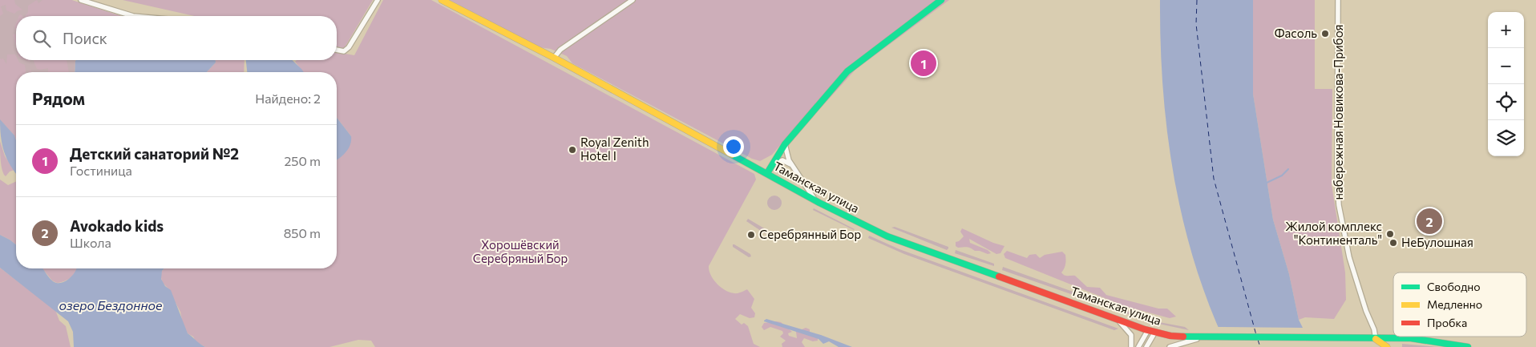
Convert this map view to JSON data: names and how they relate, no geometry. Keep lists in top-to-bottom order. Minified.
{"streets":{"street":["набережная Новикова-Прибоя","Таманская улица"]},"crossings":[["набережная Новикова-Прибоя","Таманская улица"]],"water":["озеро Бездонное"],"parks":["Хорошёвский Серебряный Бор"],"places":["Фасоль","Royal Zenith Hotel I","Жилой комплекс \"Континенталь\"","Серебрянный Бор","НеБулошная"],"legend":["Свободно","Медленно","Пробка"],"page":{"map_buttons":["+","−"],"search":"Поиск","pins":["1","2"],"heading":["Рядом","Найдено: 2"],"list":[{"mark":"1","name":"Детский санаторий №2","note":"Гостиница","value":"250 m"},{"mark":"2","name":"Avokado kids","note":"Школа","value":"850 m"}]}}
